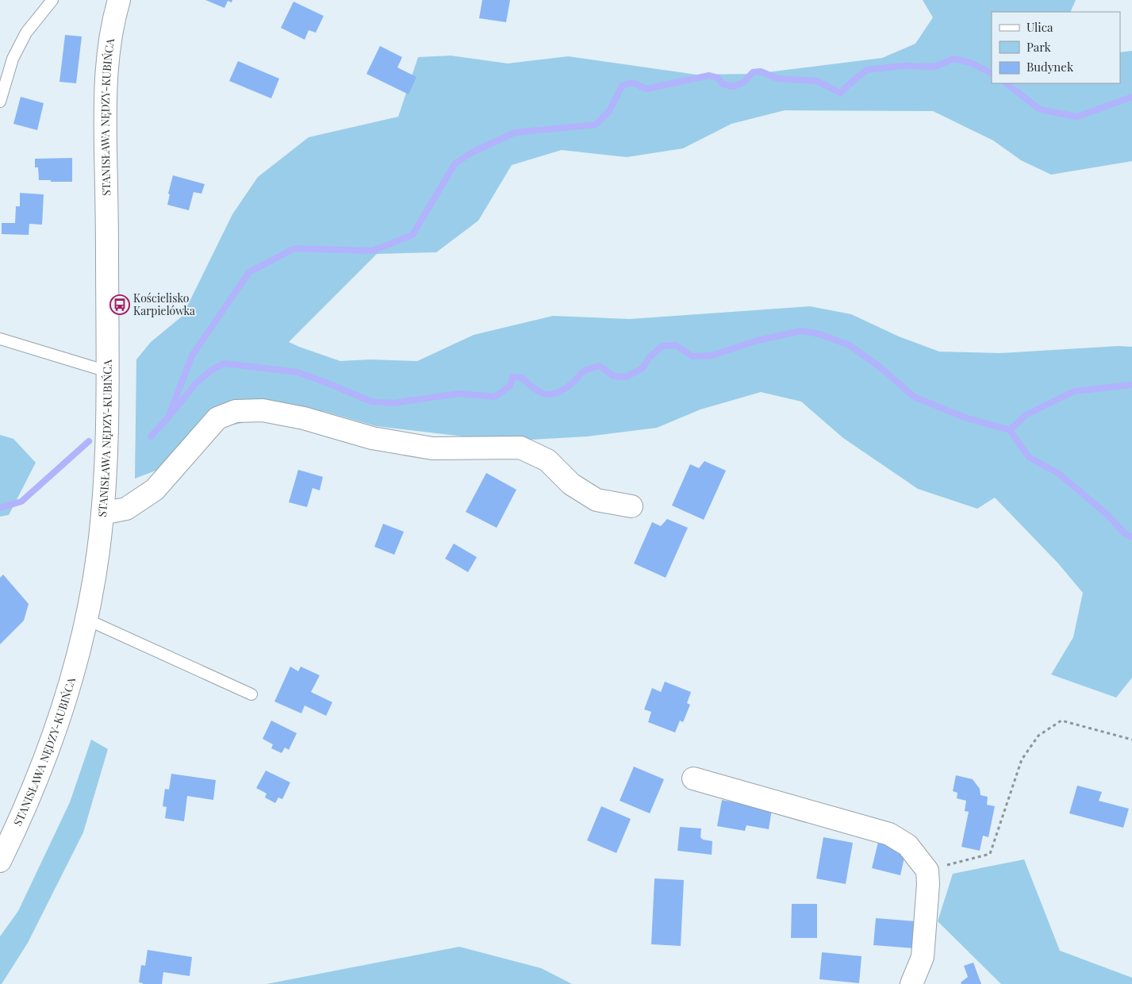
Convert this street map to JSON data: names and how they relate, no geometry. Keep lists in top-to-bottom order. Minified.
{"streets":{"street":["STANISŁAWA NĘDZY-KUBIŃCA"]},"places":{"bus stop":["Kościelisko Karpielówka"]},"legend":["Ulica","Park","Budynek"]}
